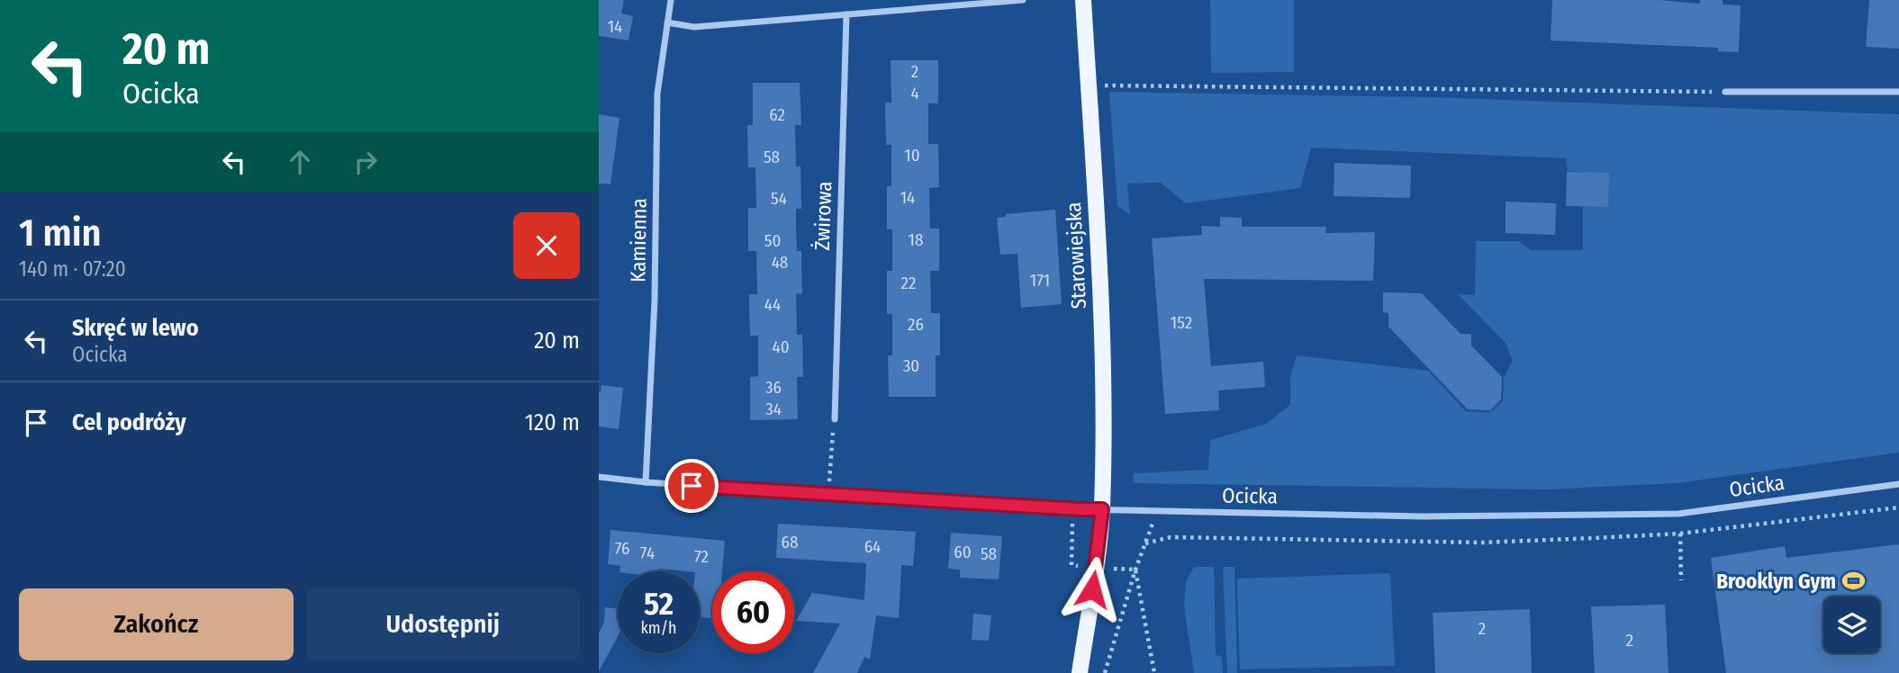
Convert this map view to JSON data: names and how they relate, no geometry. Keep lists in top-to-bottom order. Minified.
{"streets":{"main road":["Starowiejska"],"street":["Żwirowa","Kamienna","Ocicka"]},"crossings":[["Kamienna","Ocicka"],["Starowiejska","Ocicka"]],"places":{"sports":["Brooklyn Gym"]},"house_numbers":["14","2","4","62","10","58","14","54","18","50","48","171","22","44","152","26","40","30","36","34","68","64","76","60","74","58","72","2","2"],"page":{"turn":["20 m","Ocicka"],"heading":["1 min","140 m · 07:20"],"list":[{"name":"Skręć w lewo","note":"Ocicka","value":"20 m"},{"name":"Cel podróży","value":"120 m"}],"speed":"52 km/h","limit":"60","buttons":["Zakończ","Udostępnij"]}}
